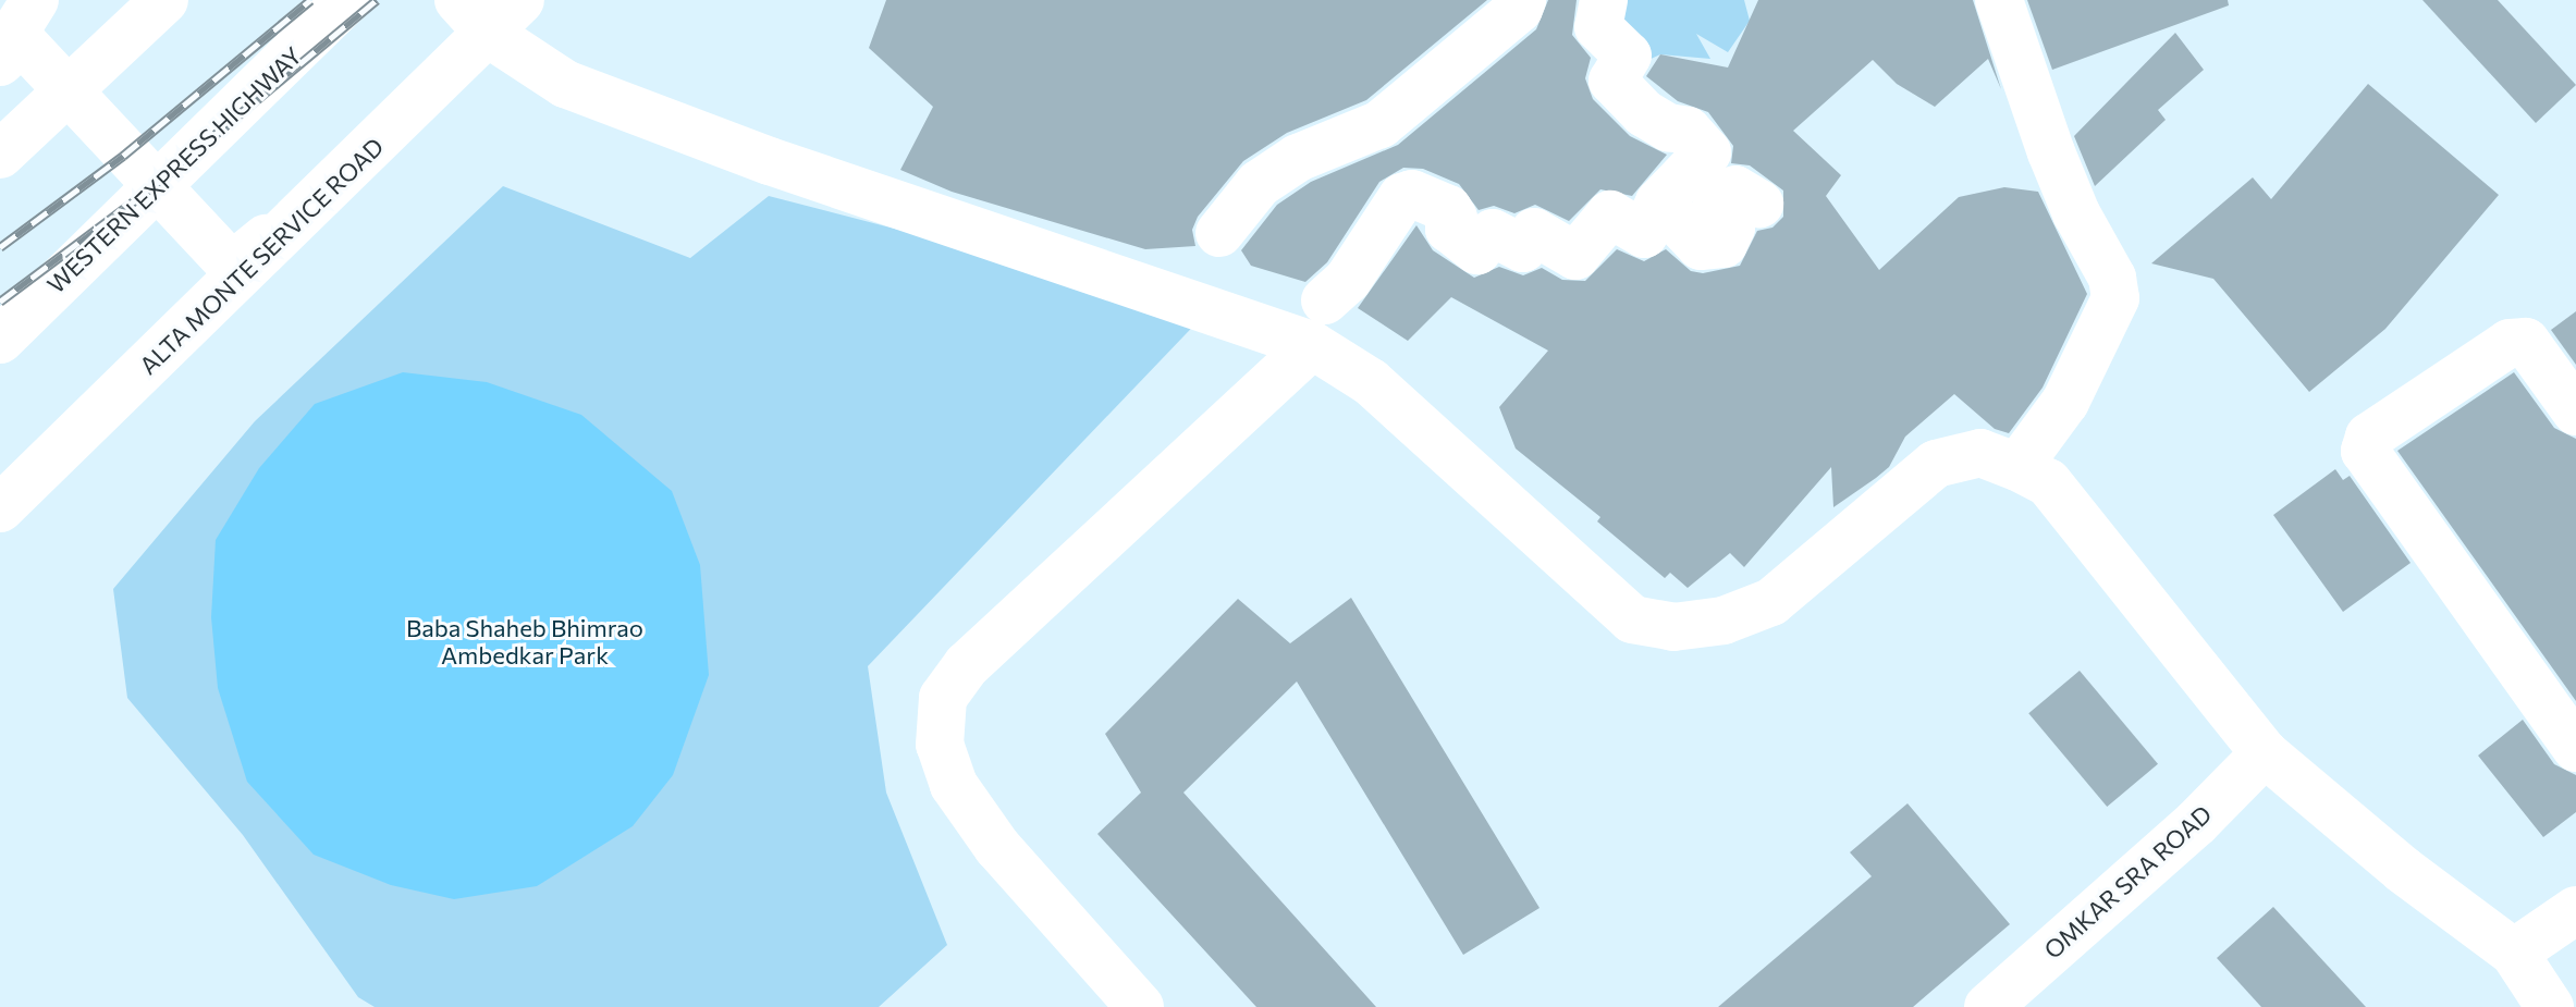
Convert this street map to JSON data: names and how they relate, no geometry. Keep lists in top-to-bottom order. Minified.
{"streets":{"main road":["WESTERN EXPRESS HIGHWAY","ALTA MONTE SERVICE ROAD","OMKAR SRA ROAD"]},"parks":["Baba Shaheb Bhimrao Ambedkar Park"]}
